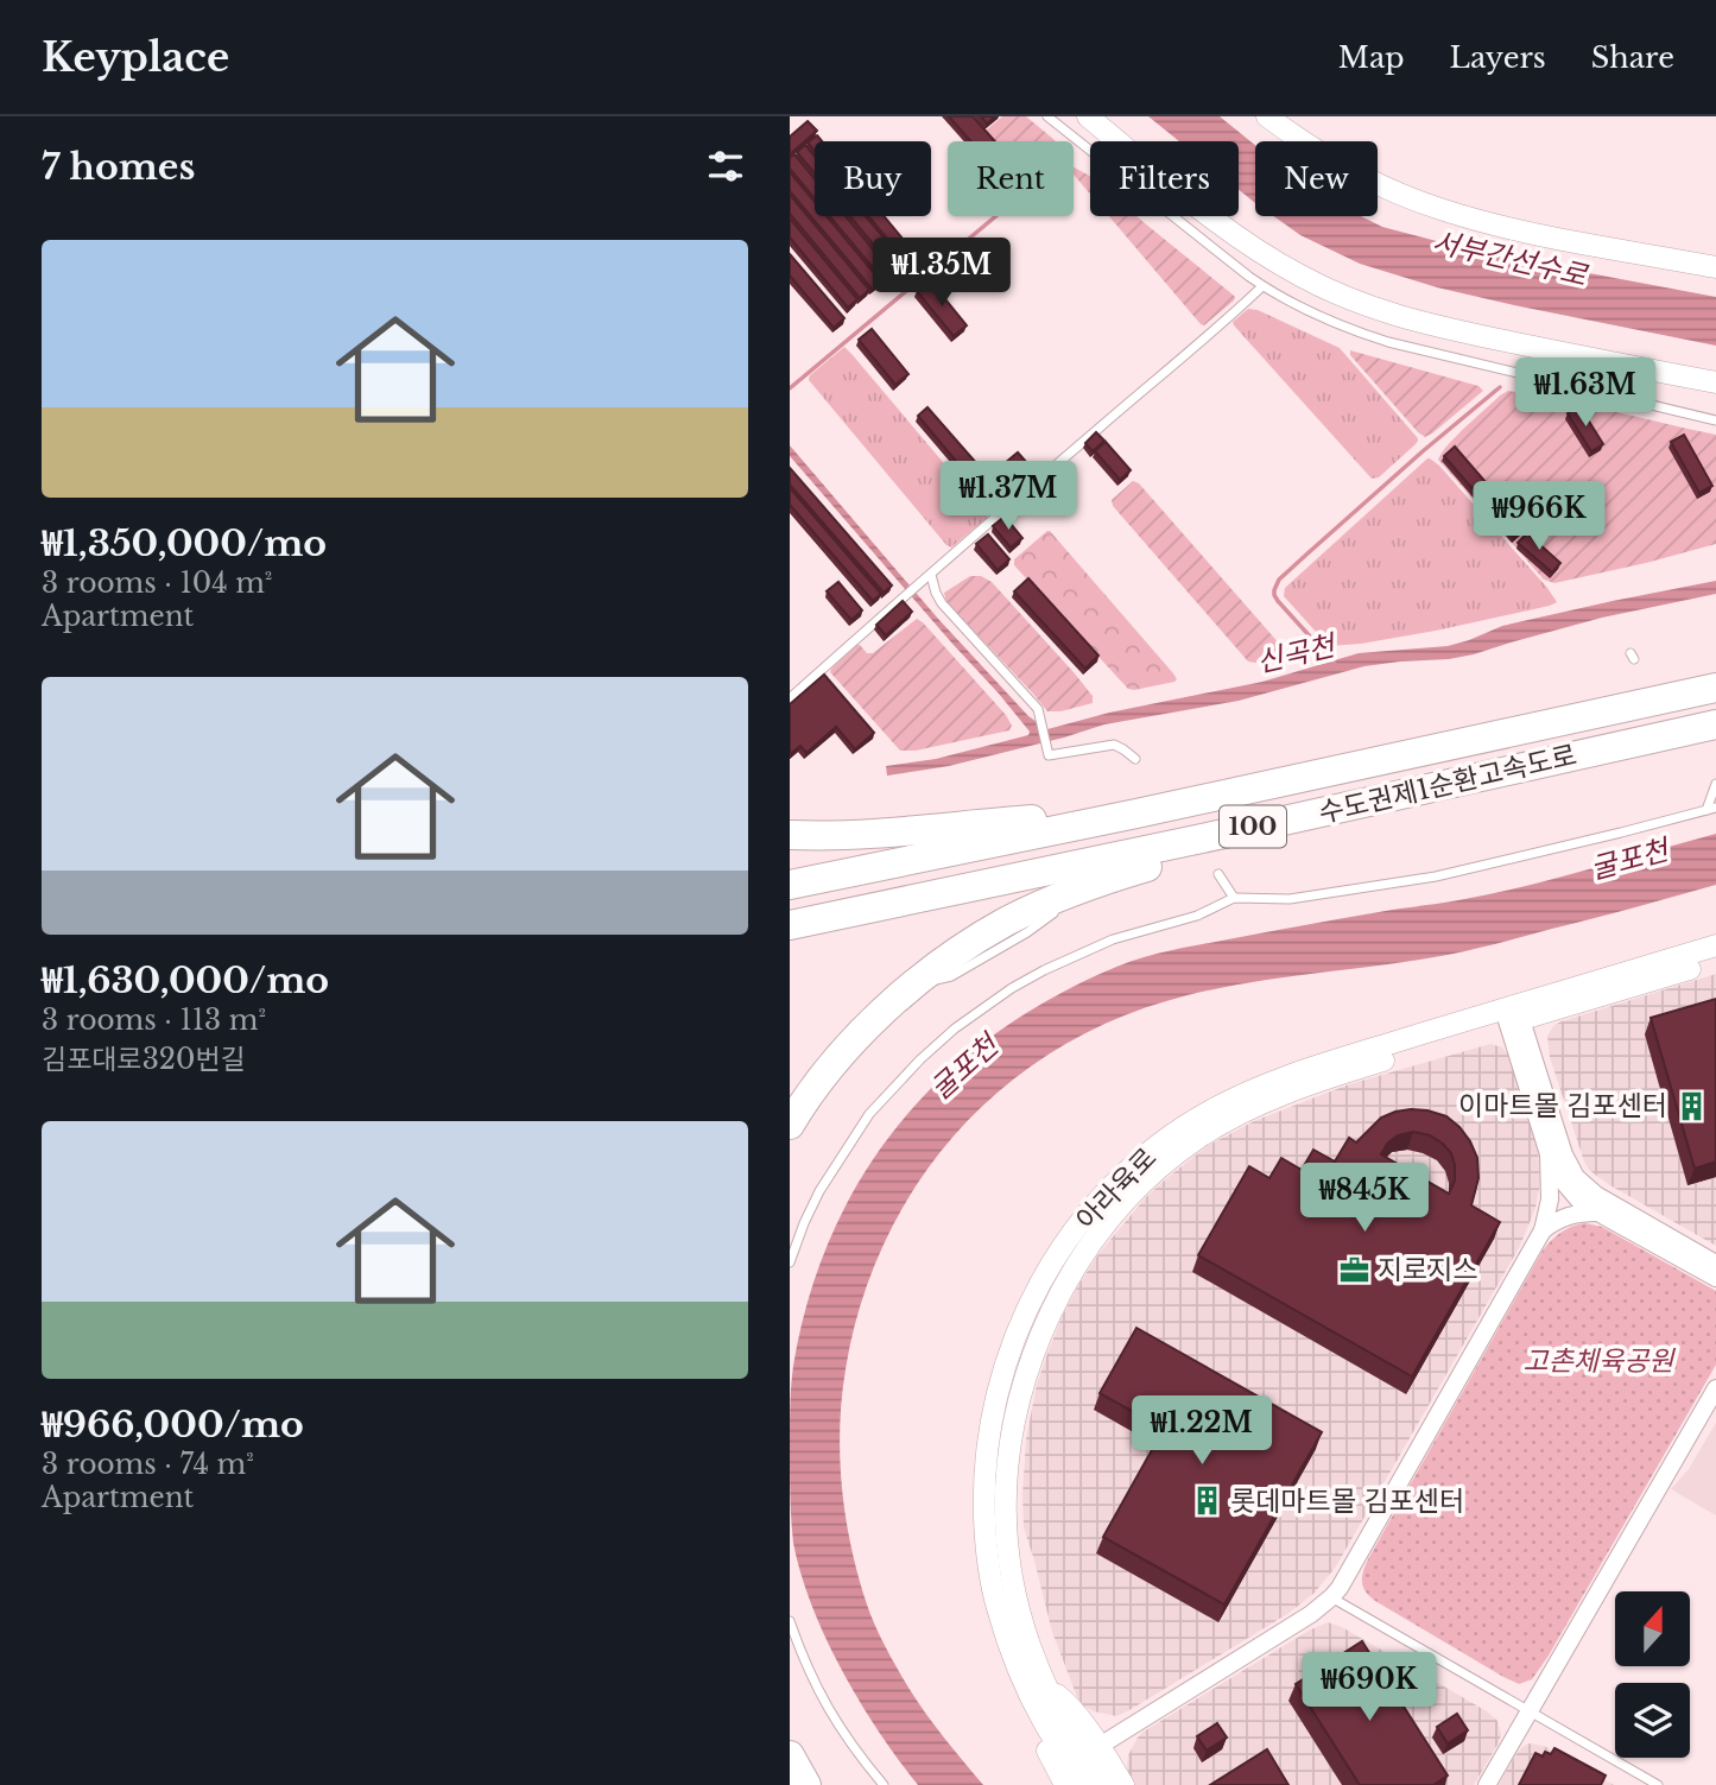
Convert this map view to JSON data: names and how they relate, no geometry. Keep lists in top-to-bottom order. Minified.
{"streets":{"highway":["수도권제1순환고속도로","100"],"street":["아라육로"]},"water":["서부간선수로","신곡천","굴포천"],"parks":["고촌체육공원"],"places":{"building":["이마트몰 김포센터","롯데마트몰 김포센터"],"office":["지로지스"]},"north":"top","page":{"header":"Keyplace","nav":["Map","Layers","Share"],"heading":"7 homes","chip":["Buy","Rent","Filters","New"],"list":[{"name":"₩1,350,000/mo","note":"3 rooms · 104 m² · Apartment"},{"name":"₩1,630,000/mo","note":"3 rooms · 113 m² · 김포대로320번길"},{"name":"₩966,000/mo","note":"3 rooms · 74 m² · Apartment"}],"price":["₩1.35M","₩1.63M","₩1.37M","₩966K","₩845K","₩1.22M","₩690K"]}}
